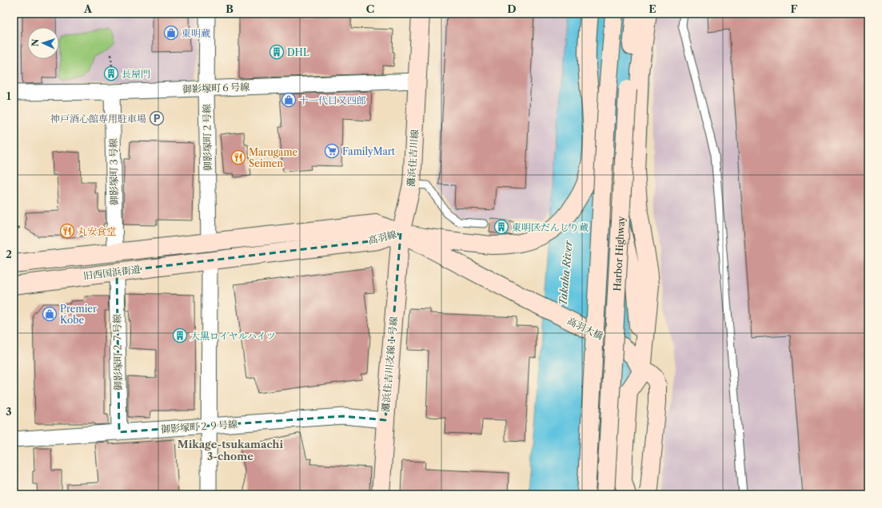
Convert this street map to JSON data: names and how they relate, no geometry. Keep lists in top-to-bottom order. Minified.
{"streets":{"street":["御影塚町６号線","御影塚町２号線","灘浜住吉川線","御影塚町３号線","高羽線","Harbor Highway","旧西国浜街道","高羽大橋","御影塚町２７号線","灘浜住吉川支線１号線","御影塚町２９号線"]},"crossings":[["御影塚町６号線","御影塚町２号線"],["御影塚町６号線","灘浜住吉川線"],["御影塚町６号線","御影塚町３号線"],["御影塚町２号線","高羽線"],["御影塚町２号線","旧西国浜街道"],["灘浜住吉川線","高羽線"],["灘浜住吉川線","高羽大橋"],["灘浜住吉川線","灘浜住吉川支線１号線"],["御影塚町３号線","旧西国浜街道"],["高羽線","旧西国浜街道"],["高羽線","高羽大橋"],["高羽線","灘浜住吉川支線１号線"],["旧西国浜街道","御影塚町２７号線"],["高羽大橋","灘浜住吉川支線１号線"],["御影塚町２７号線","御影塚町２９号線"],["灘浜住吉川支線１号線","御影塚町２９号線"]],"districts":["Mikage-tsukamachi 3-chome"],"water":["Takaha River"],"places":{"shop":["東明蔵","十一代目又四郎","Premier Kobe"],"building":["DHL","長屋門","東明区だんじり蔵","大黒ロイヤルハイツ"],"parking":["神戸酒心館専用駐車場"],"supermarket":["FamilyMart"],"restaurant":["Marugame Seimen","丸安食堂"]},"north":"left","grid":{"columns":["A","B","C","D","E","F"],"rows":["1","2","3"]}}
